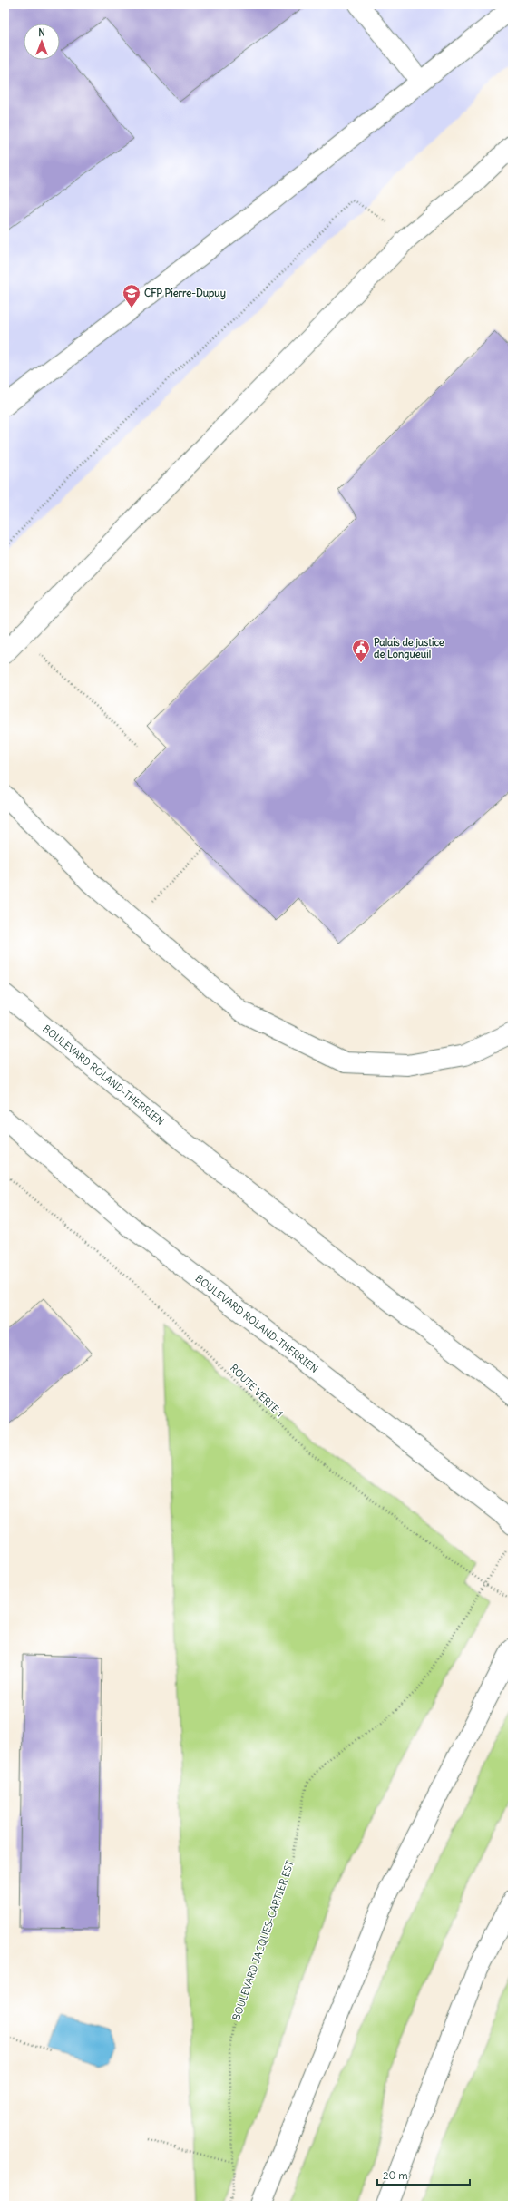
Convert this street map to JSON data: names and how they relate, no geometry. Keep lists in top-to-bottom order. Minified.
{"streets":{"main road":["BOULEVARD ROLAND-THERRIEN"],"path":["ROUTE VERTE 1","BOULEVARD JACQUES-CARTIER EST"]},"crossings":[["ROUTE VERTE 1","BOULEVARD JACQUES-CARTIER EST"]],"places":{"school or university":["CFP Pierre-Dupuy"],"public building":["Palais de justice de Longueuil"]},"scale_bar":"20 m","north":"top"}
